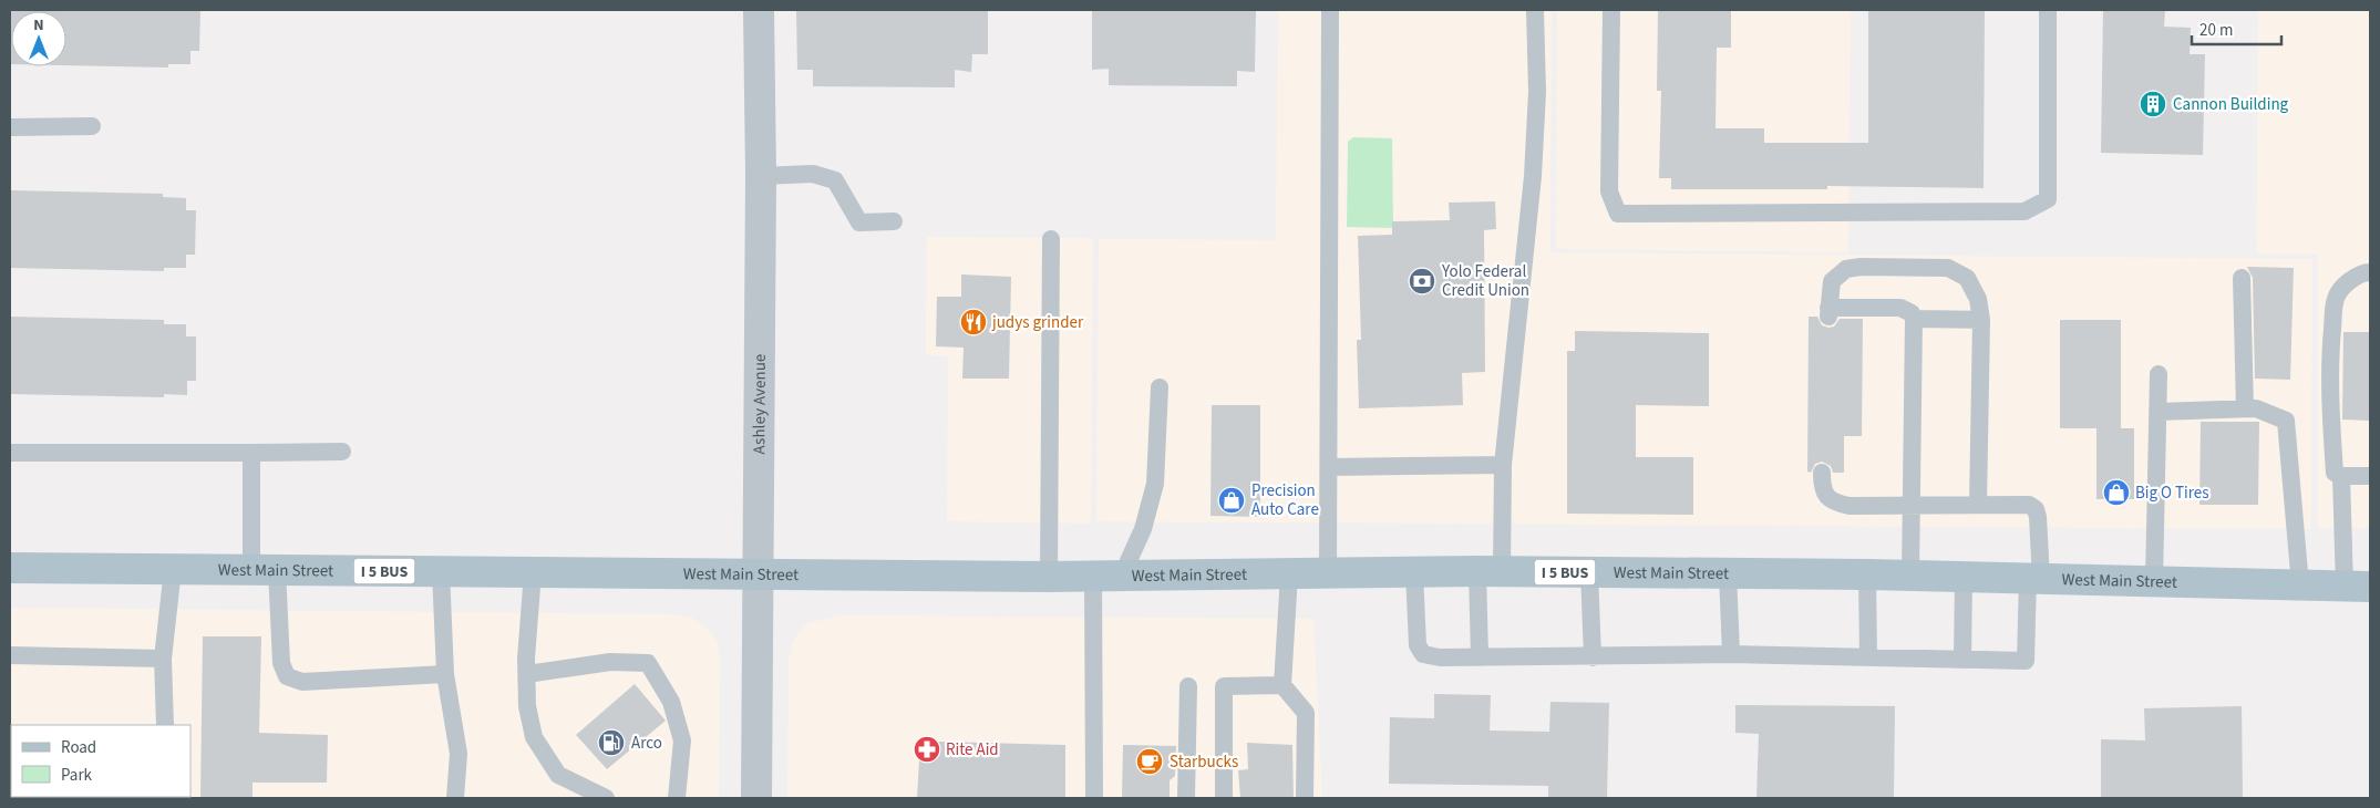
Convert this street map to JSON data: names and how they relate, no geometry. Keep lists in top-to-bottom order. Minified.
{"streets":{"main road":["West Main Street","I 5 BUS"],"street":["Ashley Avenue"]},"crossings":[["Ashley Avenue","West Main Street"]],"places":{"building":["Cannon Building"],"bank":["Yolo Federal Credit Union"],"restaurant":["judys grinder"],"shop":["Big O Tires","Precision Auto Care"],"fuel station":["Arco"],"pharmacy":["Rite Aid"],"cafe":["Starbucks"]},"legend":["Road","Park"],"scale_bar":"20 m","north":"top"}
